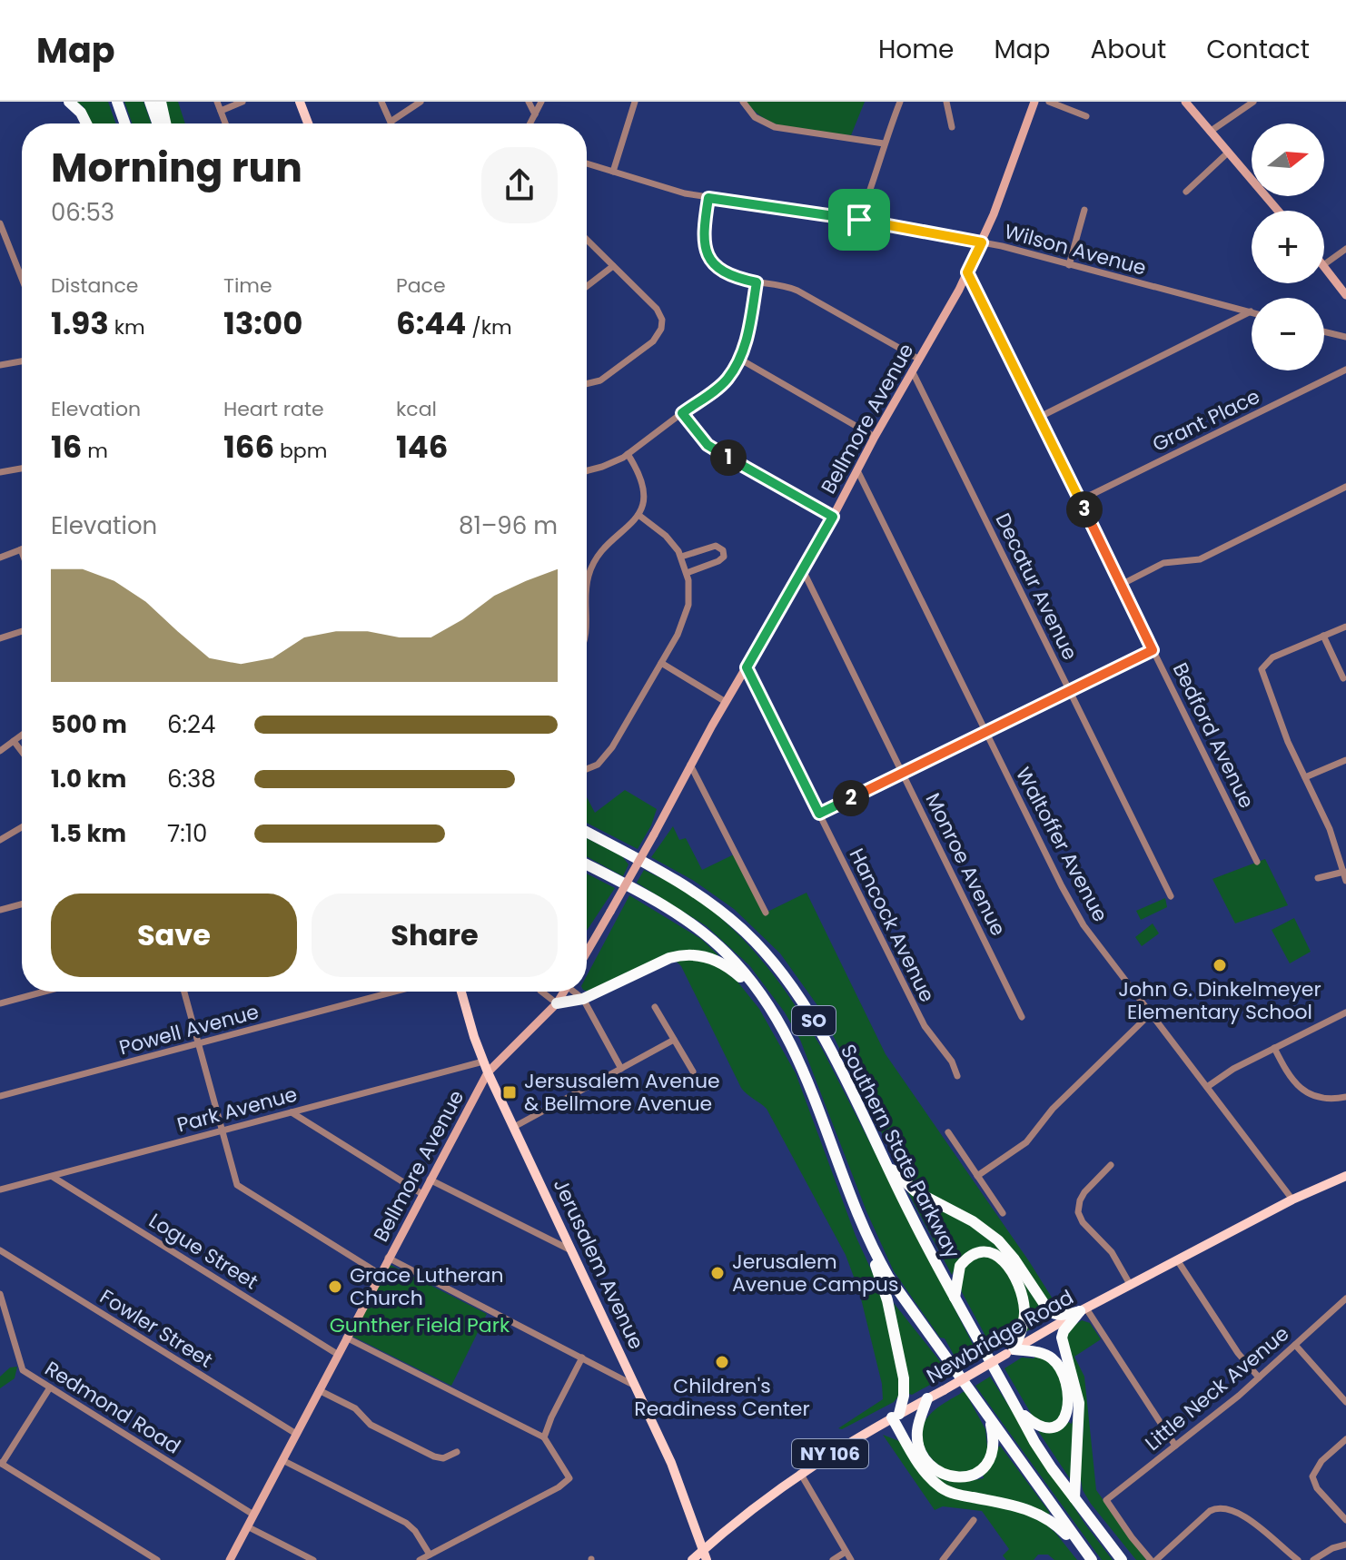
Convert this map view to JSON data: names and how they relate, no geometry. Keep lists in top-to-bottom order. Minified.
{"streets":{"highway":["SO","Southern State Parkway"],"main road":["Bellmore Avenue","Jerusalem Avenue","Newbridge Road","NY 106"],"street":["Wilson Avenue","Grant Place","Decatur Avenue","Bedford Avenue","Waltoffer Avenue","Monroe Avenue","Hancock Avenue","Powell Avenue","Park Avenue","Logue Street","Fowler Street","Little Neck Avenue","Redmond Road"]},"crossings":[["Wilson Avenue","Bellmore Avenue"],["Bellmore Avenue","Decatur Avenue"],["Bellmore Avenue","Bedford Avenue"],["Bellmore Avenue","Waltoffer Avenue"],["Bellmore Avenue","Monroe Avenue"],["Bellmore Avenue","Hancock Avenue"],["Bellmore Avenue","Logue Street"],["Bellmore Avenue","Jerusalem Avenue"],["Bellmore Avenue","Fowler Street"],["Bellmore Avenue","Redmond Road"],["Grant Place","Bedford Avenue"],["Waltoffer Avenue","Newbridge Road"],["Park Avenue","Logue Street"],["Park Avenue","Jerusalem Avenue"],["Jerusalem Avenue","Newbridge Road"]],"parks":["Gunther Field Park"],"places":{"other":["John G. Dinkelmeyer Elementary School","Jerusalem Avenue Campus","Grace Lutheran Church","Children's Readiness Center"],"transit":["Jersusalem Avenue & Bellmore Avenue"]},"north":"right","page":{"header":"Map","nav":["Home","Map","About","Contact"],"map_buttons":["+","−"],"heading":["Morning run","06:53"],"stats":[["Distance","1.93 km"],["Time","13:00"],["Pace","6:44 /km"],["Elevation","16 m"],["Heart rate","166 bpm"],["kcal","146"]],"pins":["1","3","2"],"chart":["Elevation","81–96 m"],"list":[{"name":"500 m","note":"6:24"},{"name":"1.0 km","note":"6:38"},{"name":"1.5 km","note":"7:10"}],"buttons":["Save","Share"]}}
